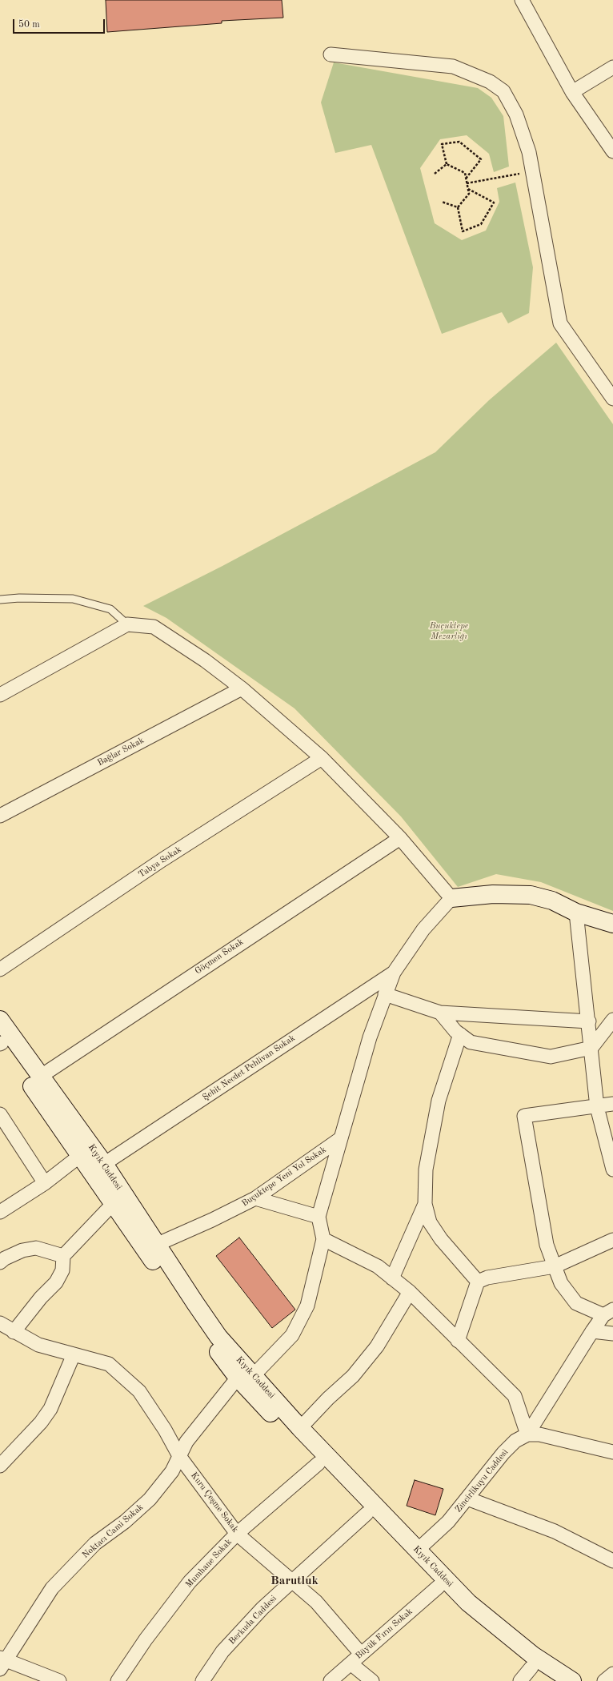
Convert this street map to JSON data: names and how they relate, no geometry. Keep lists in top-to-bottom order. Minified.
{"streets":{"main road":["Kıyık Caddesi"],"street":["Bağlar Sokak","Tabya Sokak","Göçmen Sokak","Şehit Necdet Pehlivan Sokak","Buçuktepe Yeni Yol Sokak","Zincirlikuyu Caddesi","Kuru Çeşme Sokak","Noktacı Cami Sokak","Mumhane Sokak","Berkuda Caddesi","Büyük Fırın Sokak"]},"crossings":[["Göçmen Sokak","Kıyık Caddesi"],["Şehit Necdet Pehlivan Sokak","Kıyık Caddesi"],["Kıyık Caddesi","Buçuktepe Yeni Yol Sokak"],["Kıyık Caddesi","Zincirlikuyu Caddesi"],["Kıyık Caddesi","Noktacı Cami Sokak"],["Kıyık Caddesi","Mumhane Sokak"],["Kıyık Caddesi","Berkuda Caddesi"],["Kıyık Caddesi","Büyük Fırın Sokak"],["Kuru Çeşme Sokak","Noktacı Cami Sokak"],["Kuru Çeşme Sokak","Mumhane Sokak"],["Kuru Çeşme Sokak","Berkuda Caddesi"],["Kuru Çeşme Sokak","Büyük Fırın Sokak"]],"districts":["Barutluk"],"parks":["Buçuktepe Mezarlığı"],"scale_bar":"50 m"}
